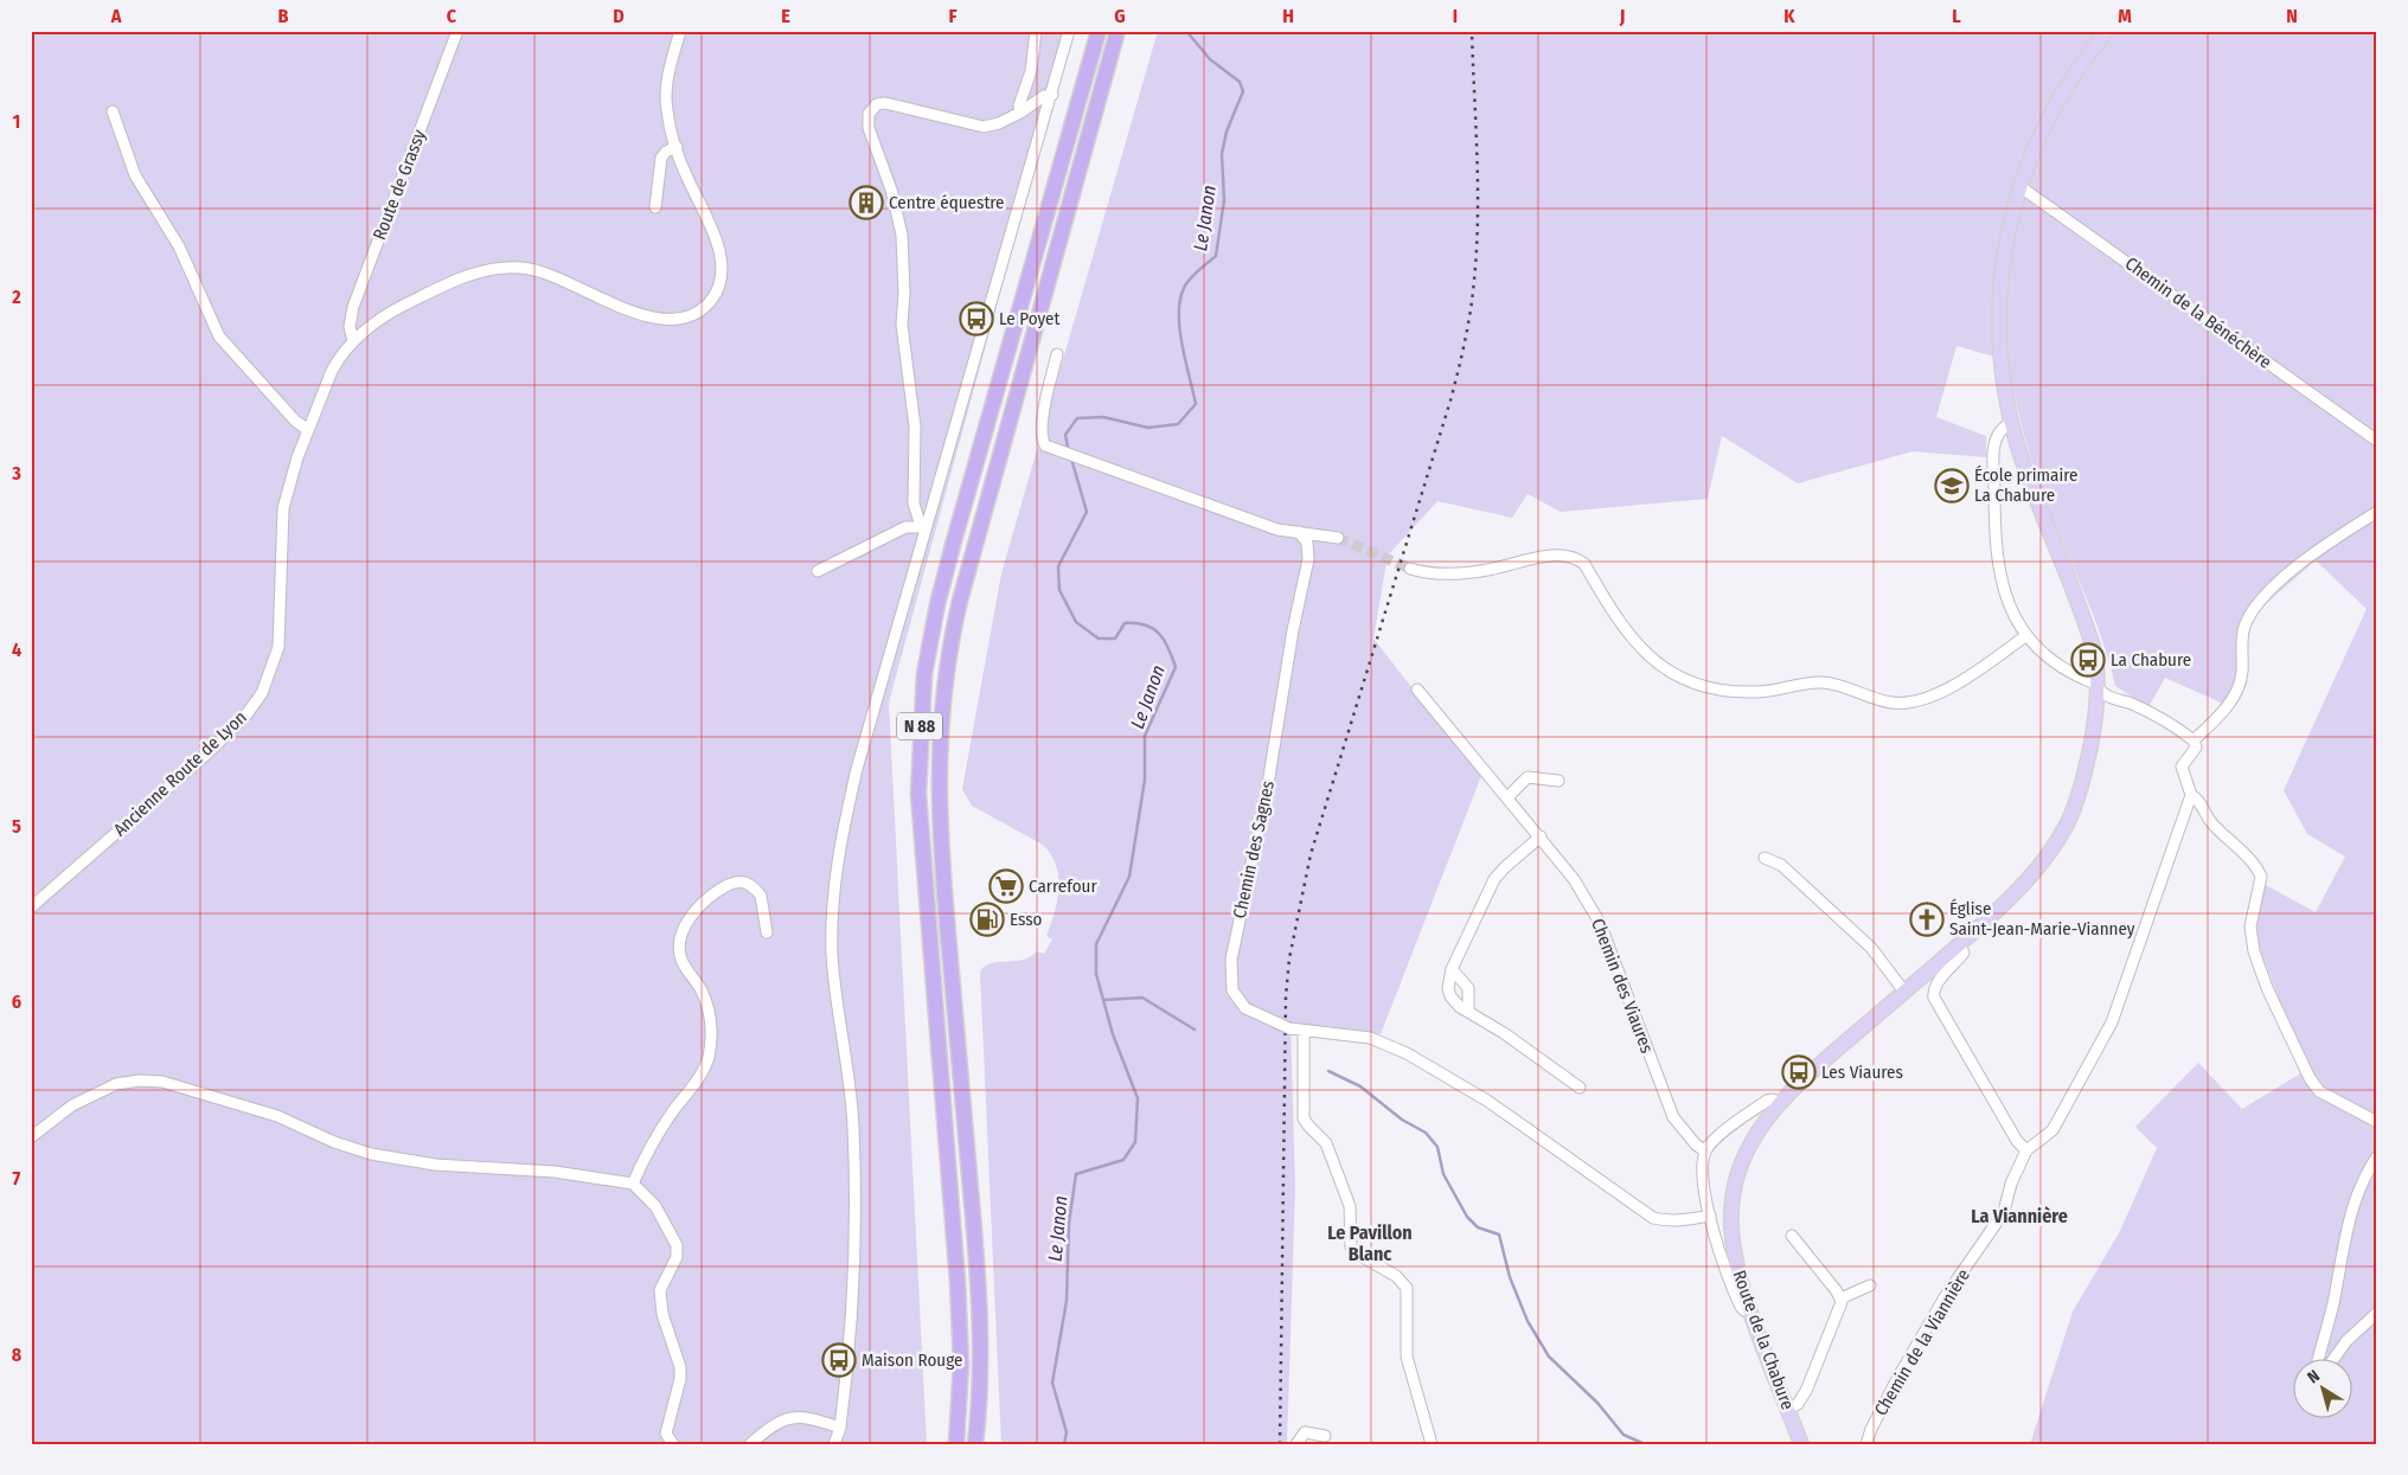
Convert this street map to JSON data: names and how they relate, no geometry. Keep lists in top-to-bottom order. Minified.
{"streets":{"highway":["N 88"],"main road":["Route de la Chabure"],"street":["Route de Grassy","Chemin de la Bénéchère","Ancienne Route de Lyon","Chemin des Sagnes","Chemin des Viaures","Chemin de la Viannière"]},"crossings":[["Route de Grassy","Ancienne Route de Lyon"],["Chemin de la Bénéchère","Route de la Chabure"]],"districts":["La Viannière","Le Pavillon Blanc"],"water":["Le Janon"],"places":{"building":["Centre équestre"],"bus stop":["Le Poyet","La Chabure","Les Viaures","Maison Rouge"],"school or university":["École primaire La Chabure"],"supermarket":["Carrefour"],"fuel station":["Esso"],"church":["Église Saint-Jean-Marie-Vianney"]},"north":"top left","grid":{"columns":["A","B","C","D","E","F","G","H","I","J","K","L","M","N"],"rows":["1","2","3","4","5","6","7","8"]}}
